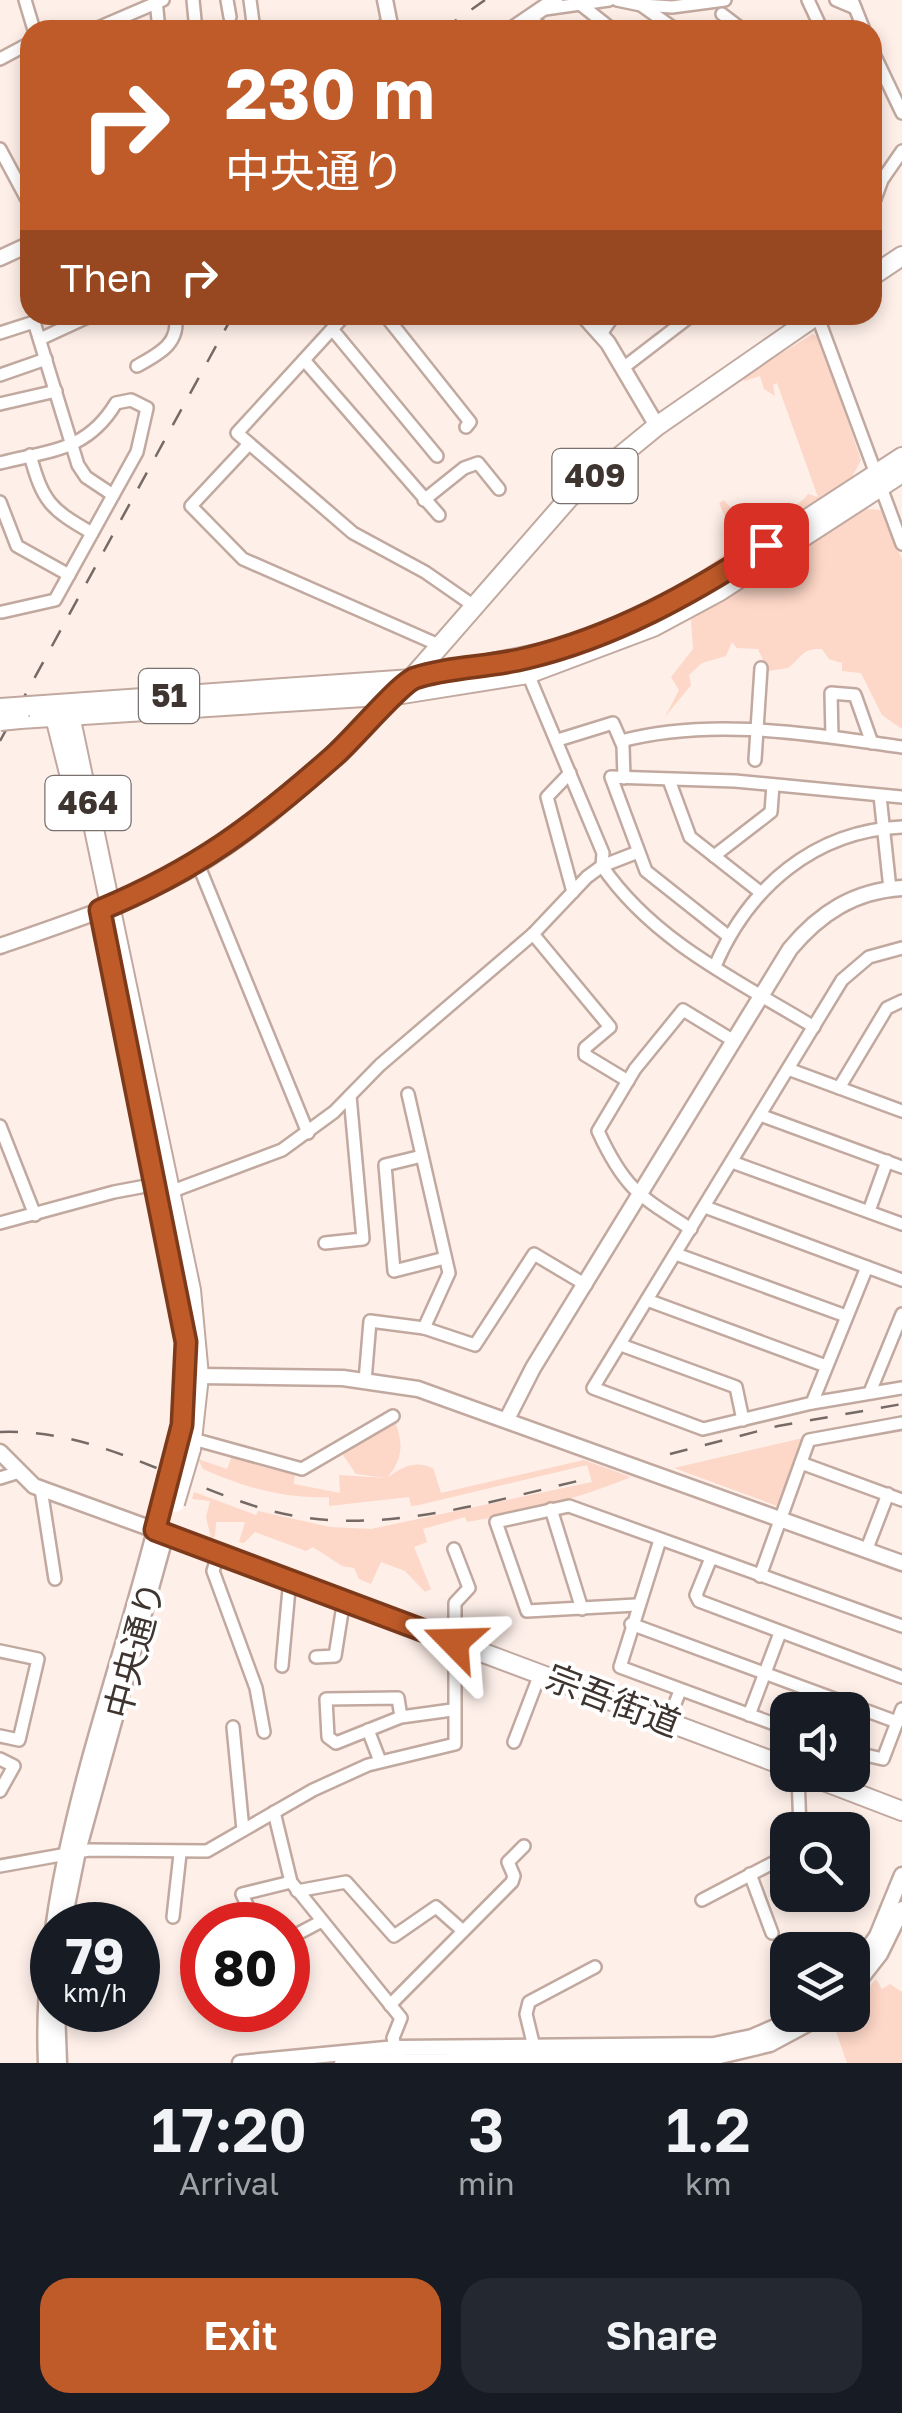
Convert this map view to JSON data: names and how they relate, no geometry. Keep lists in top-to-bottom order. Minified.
{"streets":{"highway":["409","51","464","中央通り","宗吾街道"]},"crossings":[["409","51"],["51","中央通り"],["中央通り","宗吾街道"]],"page":{"turn":["230 m","中央通り"],"then":"Then","speed":"79 km/h","limit":"80","eta":["17:20","Arrival","3","min","1.2","km"],"buttons":["Exit","Share"]}}
